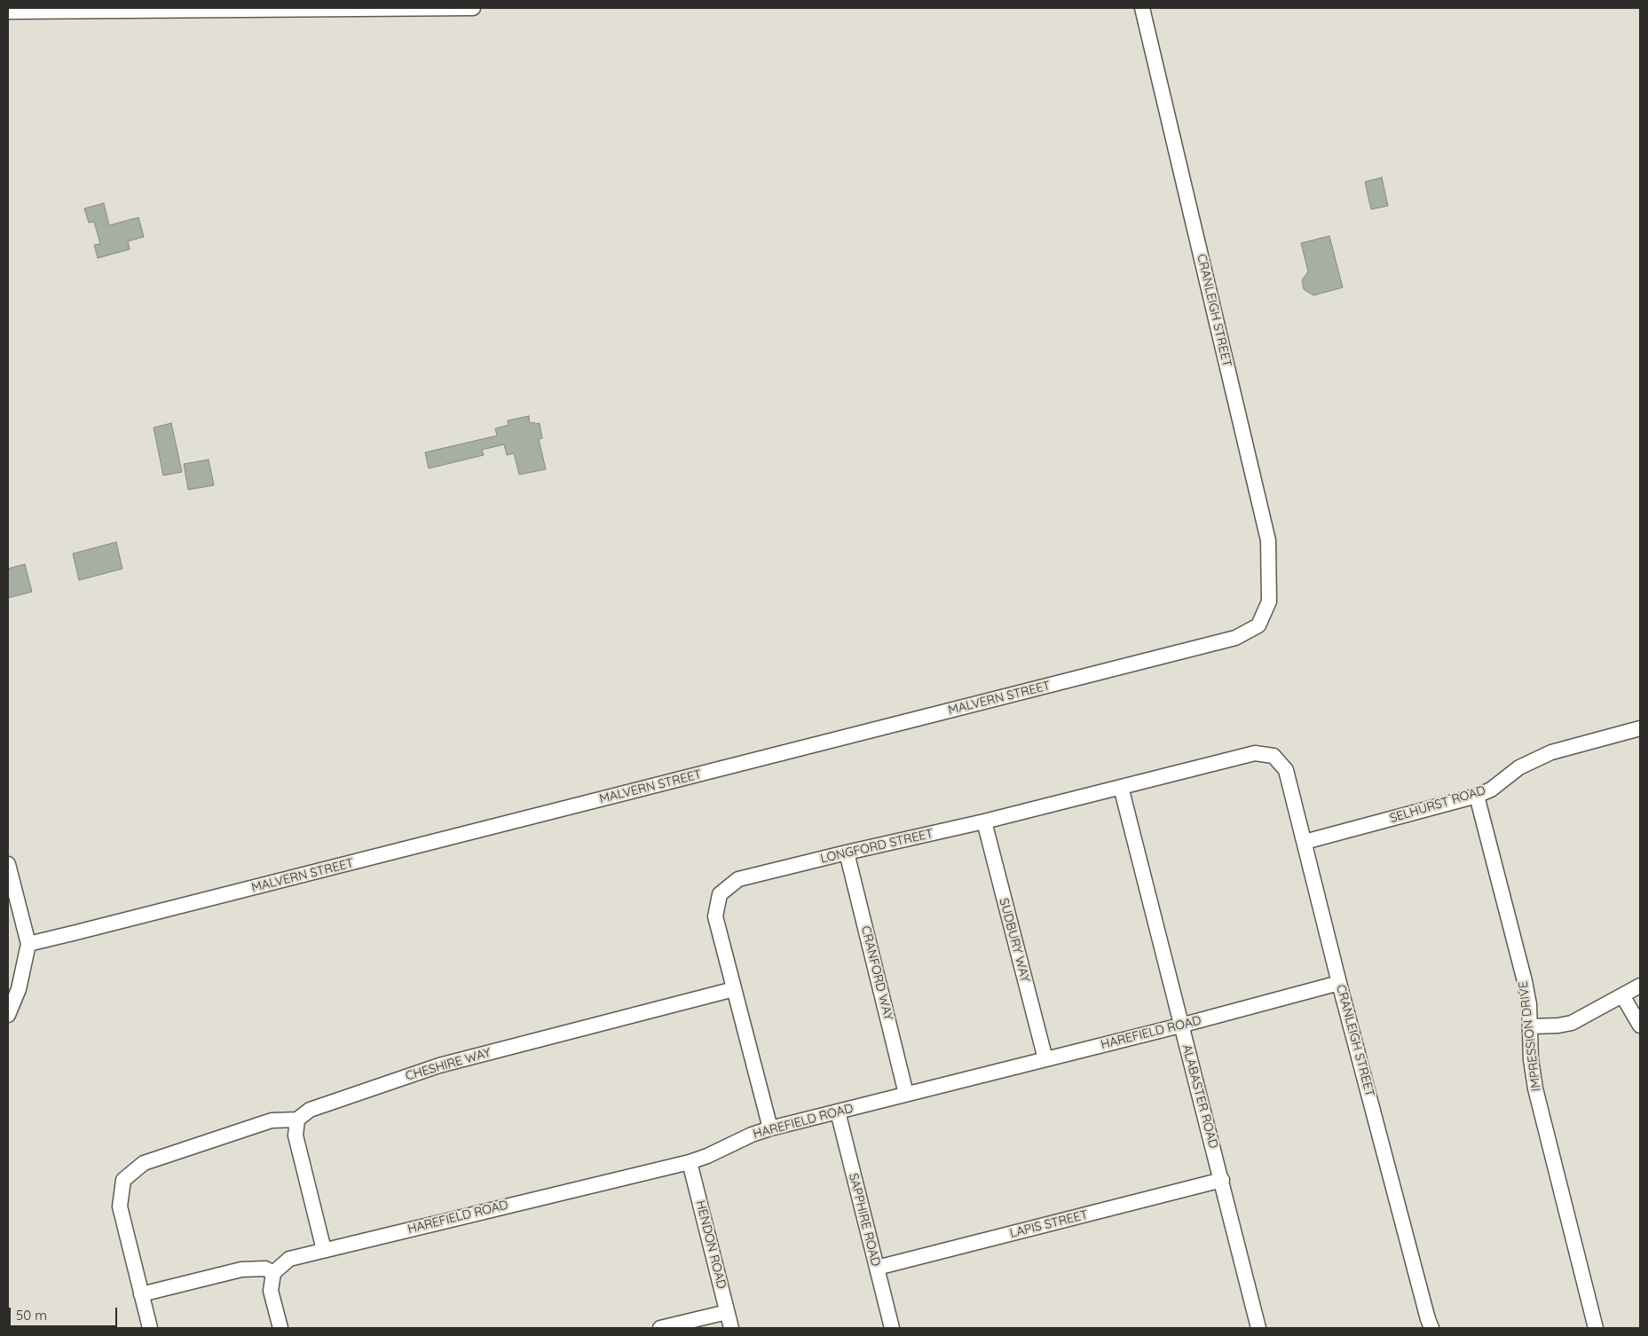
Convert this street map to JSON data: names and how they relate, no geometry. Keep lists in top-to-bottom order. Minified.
{"streets":{"street":["CRANLEIGH STREET","MALVERN STREET","SELHURST ROAD","LONGFORD STREET","SUDBURY WAY","CRANFORD WAY","HAREFIELD ROAD","IMPRESSION DRIVE","CHESHIRE WAY","ALABASTER ROAD","SAPPHIRE ROAD","LAPIS STREET","HENDON ROAD"]},"crossings":[["CRANLEIGH STREET","MALVERN STREET"],["CRANLEIGH STREET","SELHURST ROAD"],["CRANLEIGH STREET","LONGFORD STREET"],["CRANLEIGH STREET","HAREFIELD ROAD"],["SELHURST ROAD","IMPRESSION DRIVE"],["LONGFORD STREET","SUDBURY WAY"],["LONGFORD STREET","CRANFORD WAY"],["LONGFORD STREET","HAREFIELD ROAD"],["LONGFORD STREET","CHESHIRE WAY"],["LONGFORD STREET","ALABASTER ROAD"],["SUDBURY WAY","HAREFIELD ROAD"],["CRANFORD WAY","HAREFIELD ROAD"],["HAREFIELD ROAD","ALABASTER ROAD"],["HAREFIELD ROAD","SAPPHIRE ROAD"],["HAREFIELD ROAD","HENDON ROAD"],["ALABASTER ROAD","LAPIS STREET"],["SAPPHIRE ROAD","LAPIS STREET"]],"scale_bar":"50 m"}
